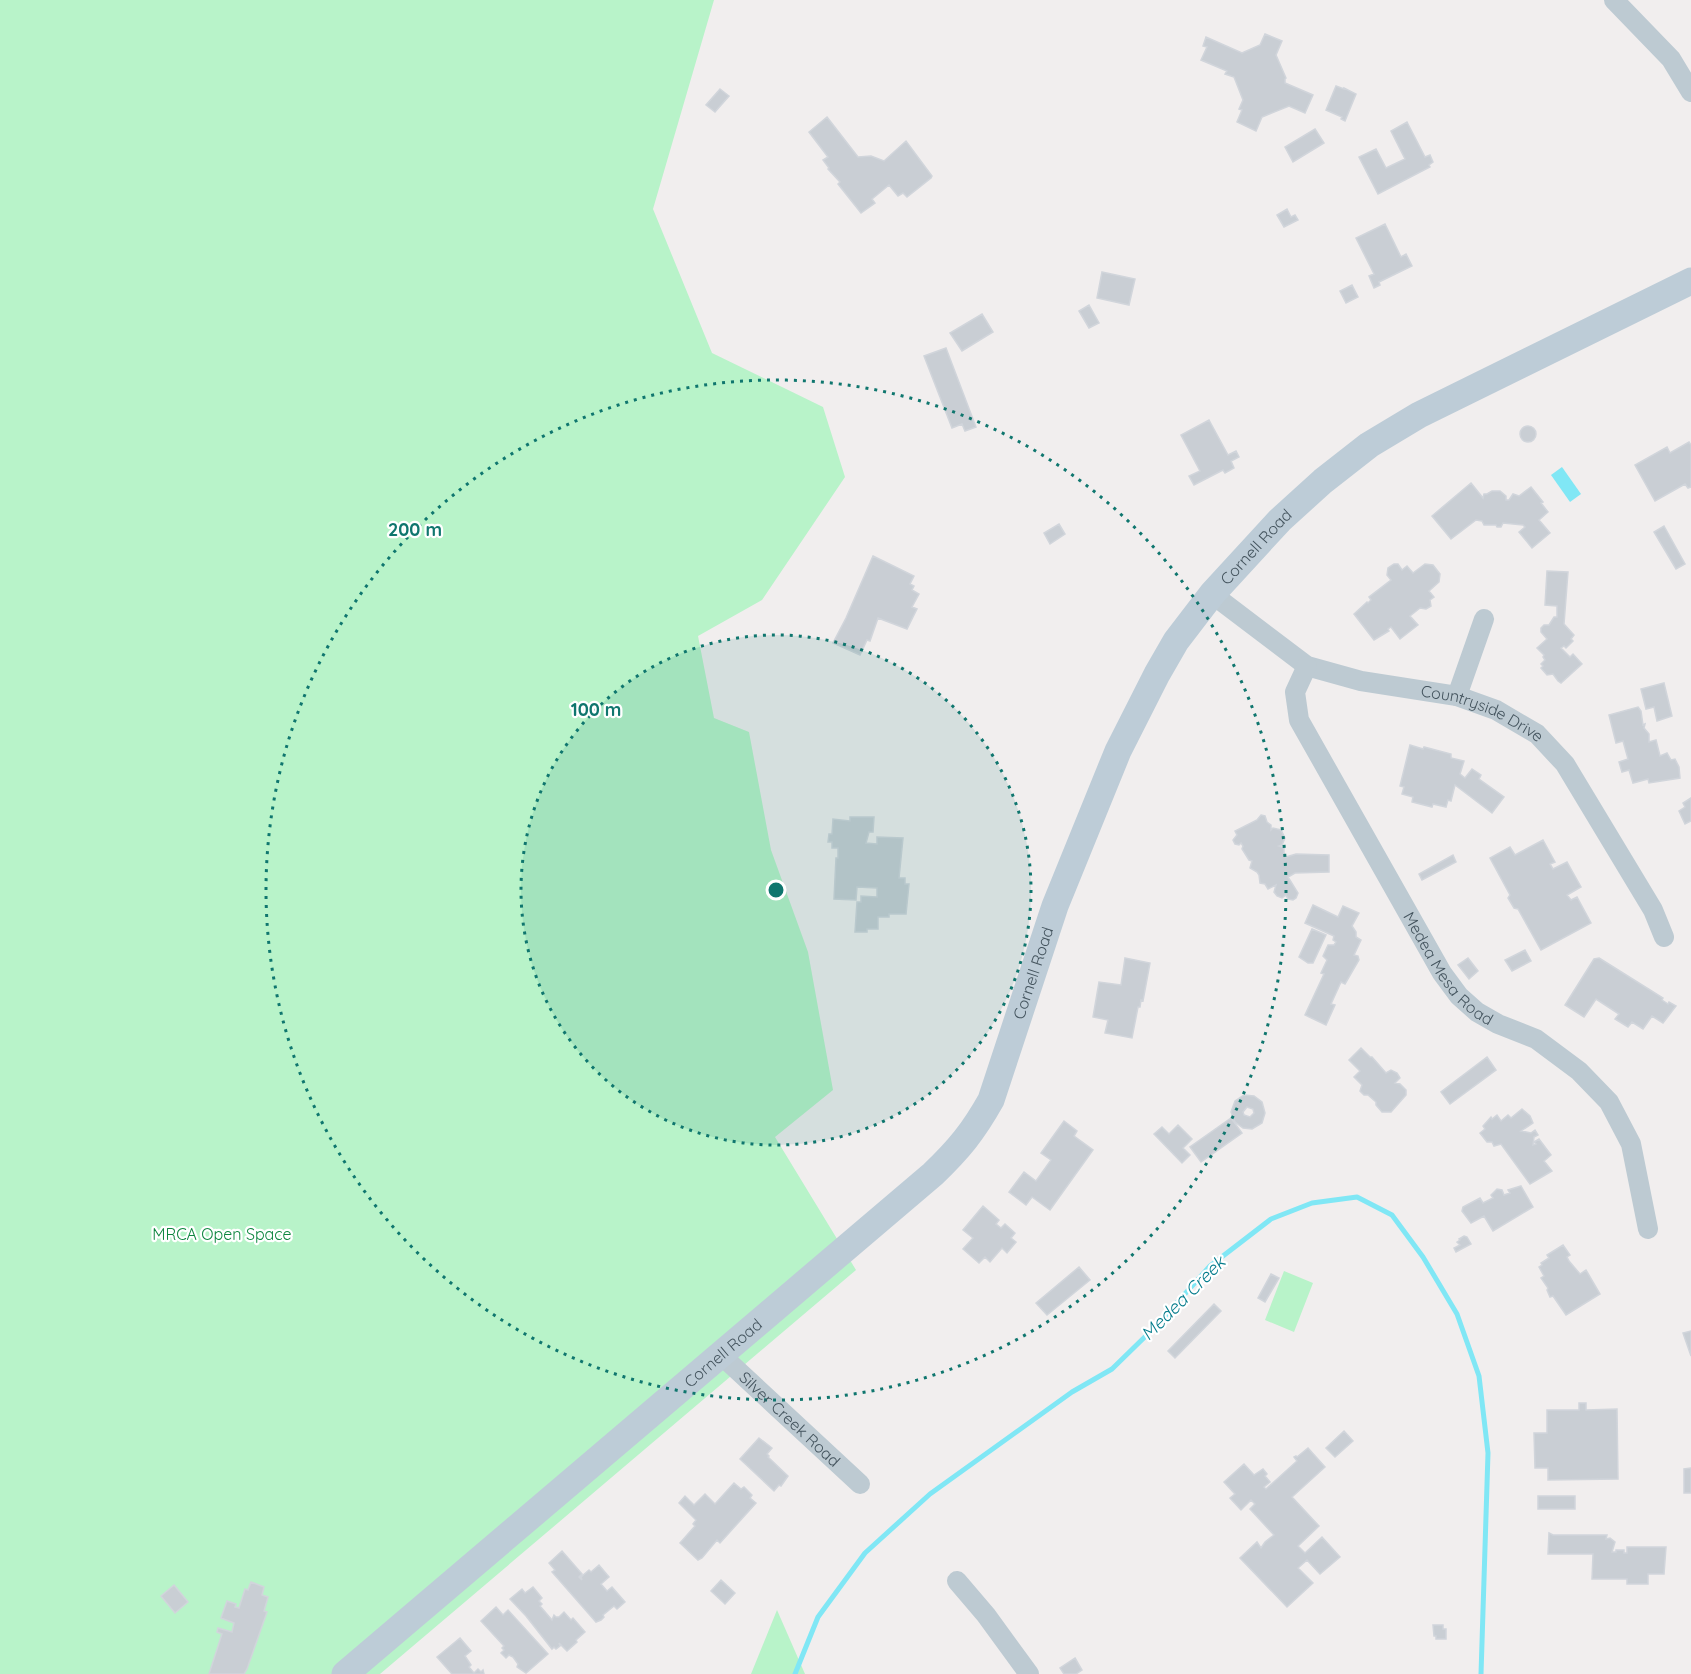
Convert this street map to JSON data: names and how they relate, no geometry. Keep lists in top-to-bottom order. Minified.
{"streets":{"main road":["Cornell Road"],"street":["Countryside Drive","Medea Mesa Road","Silver Creek Road"]},"crossings":[["Cornell Road","Countryside Drive"],["Cornell Road","Silver Creek Road"],["Countryside Drive","Medea Mesa Road"]],"water":["Medea Creek"],"parks":["MRCA Open Space"],"rings":["200 m","100 m"]}
